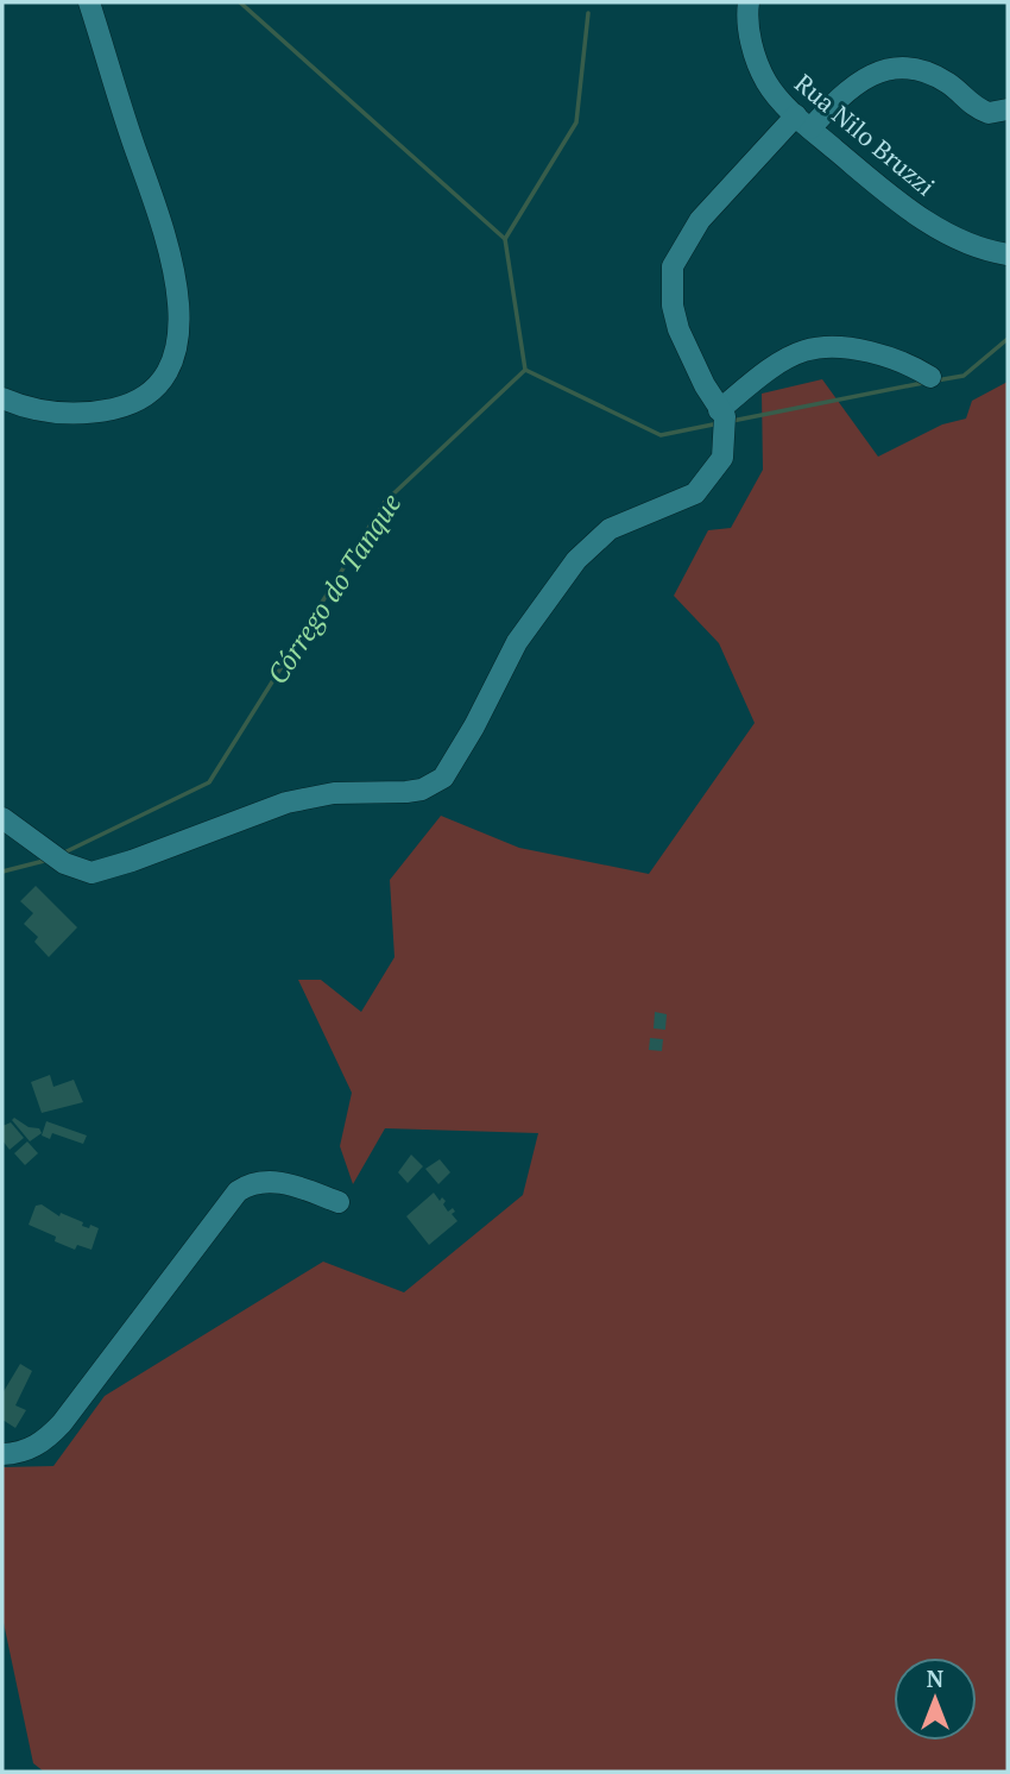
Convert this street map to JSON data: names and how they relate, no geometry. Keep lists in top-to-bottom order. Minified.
{"streets":{"street":["Rua Nilo Bruzzi"]},"water":["Córrego do Tanque"],"north":"top"}
